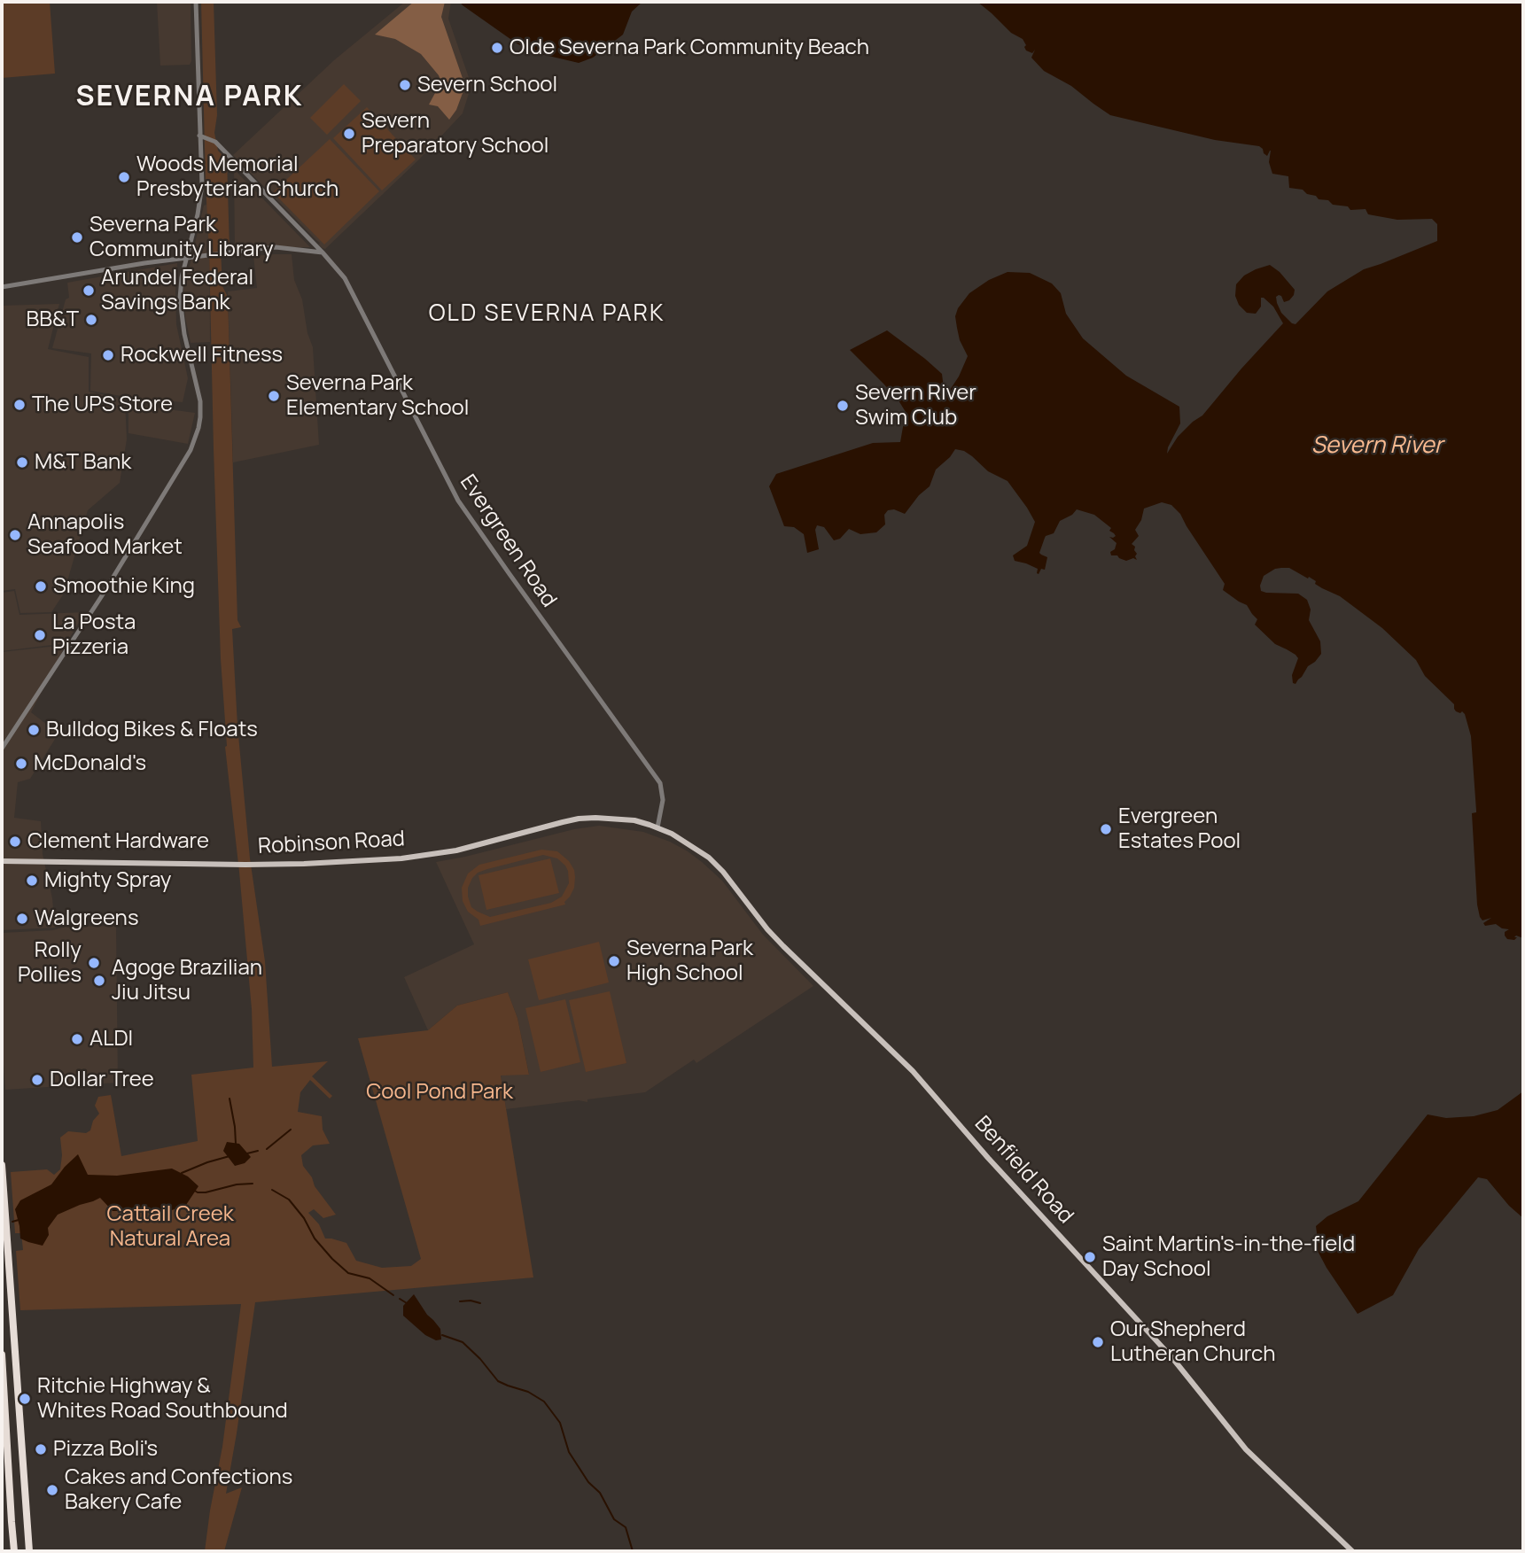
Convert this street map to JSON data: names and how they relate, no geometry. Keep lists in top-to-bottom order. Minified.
{"streets":{"main road":["Robinson Road","Benfield Road"],"street":["Evergreen Road"]},"crossings":[["Evergreen Road","Robinson Road"],["Evergreen Road","Benfield Road"],["Robinson Road","Benfield Road"]],"districts":["SEVERNA PARK","OLD SEVERNA PARK"],"water":["Severn River"],"parks":["Cool Pond Park","Cattail Creek Natural Area"],"places":["Olde Severna Park Community Beach","Severn School","Severn Preparatory School","Woods Memorial Presbyterian Church","Severna Park Community Library","Arundel Federal Savings Bank","BB&T","Rockwell Fitness","Severna Park Elementary School","The UPS Store","Severn River Swim Club","M&T Bank","Annapolis Seafood Market","Smoothie King","La Posta Pizzeria","Bulldog Bikes & Floats","McDonald's","Evergreen Estates Pool","Clement Hardware","Mighty Spray","Walgreens","Severna Park High School","Rolly Pollies","Agoge Brazilian Jiu Jitsu","ALDI","Dollar Tree","Saint Martin's-in-the-field Day School","Our Shepherd Lutheran Church","Ritchie Highway & Whites Road Southbound","Pizza Boli's","Cakes and Confections Bakery Cafe"]}
